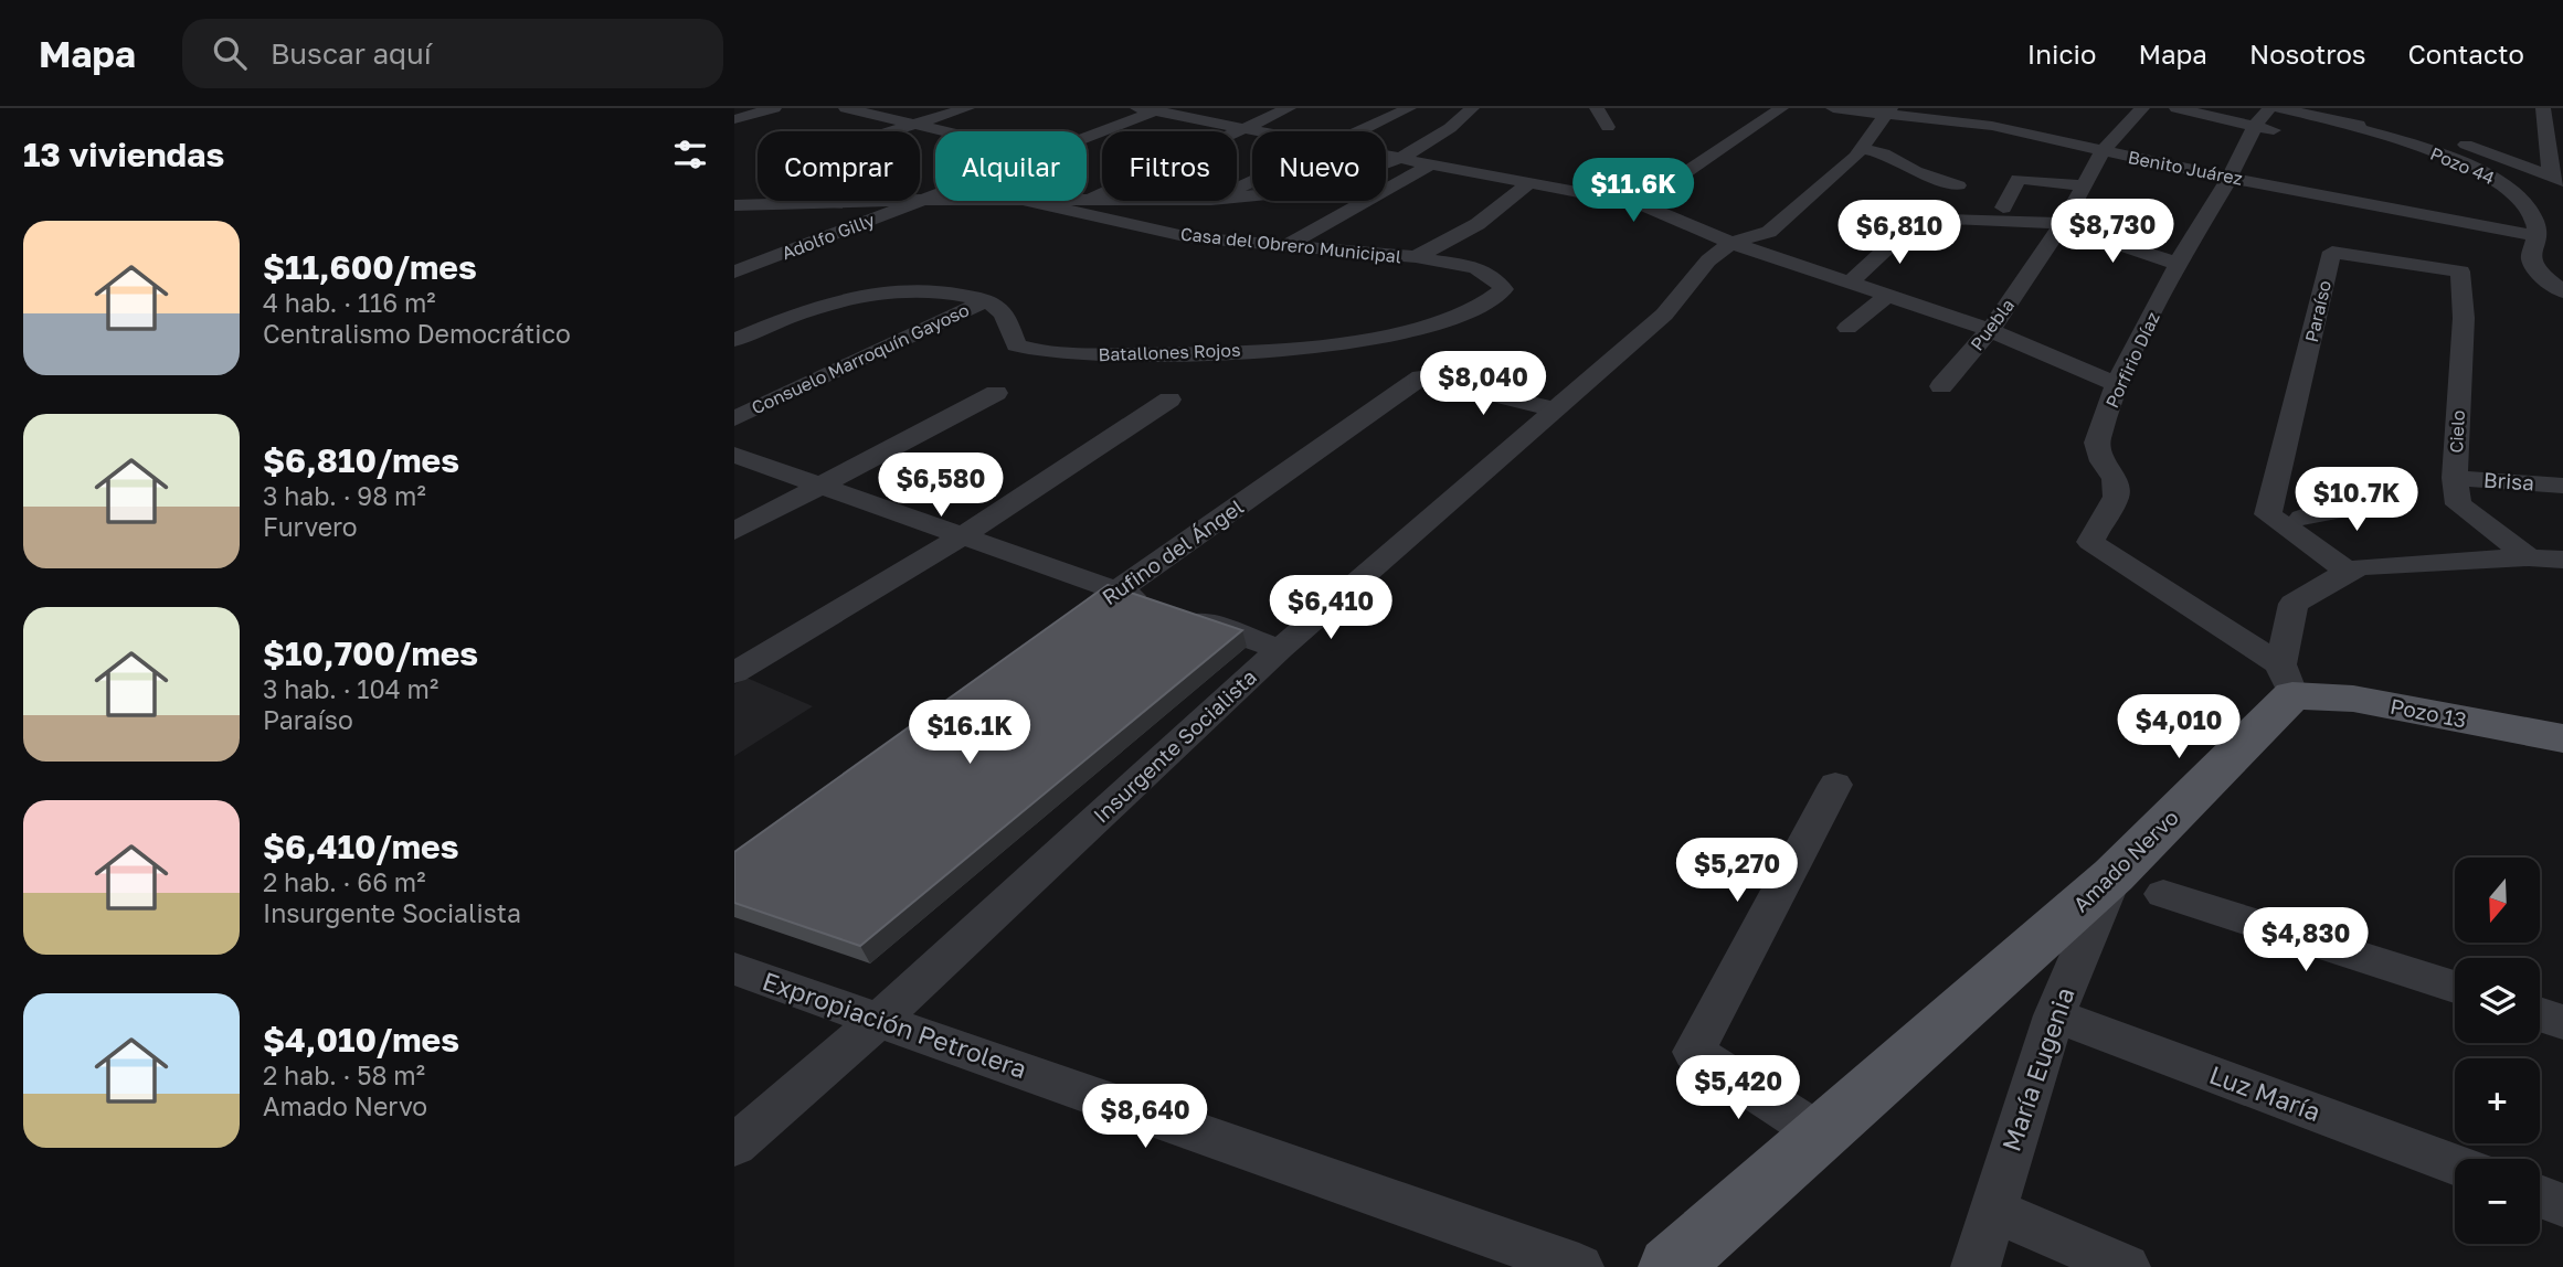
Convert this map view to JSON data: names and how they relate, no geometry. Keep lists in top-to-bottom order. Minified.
{"streets":{"main road":["Pozo 13","Amado Nervo"],"street":["Pozo 44","Benito Juárez","Adolfo Gilly","Casa del Obrero Municipal","Paraíso","Puebla","Batallones Rojos","Consuelo Marroquín Gayoso","Porfirio Díaz","Cielo","Brisa","Rufino del Ángel","Insurgente Socialista","Expropiación Petrolera","María Eugenia","Luz María"]},"crossings":[["Pozo 44","Benito Juárez"],["Benito Juárez","Puebla"],["Benito Juárez","Porfirio Díaz"],["Benito Juárez","Insurgente Socialista"],["Casa del Obrero Municipal","Batallones Rojos"],["Paraíso","Cielo"],["Batallones Rojos","Consuelo Marroquín Gayoso"],["Porfirio Díaz","Pozo 13"],["Porfirio Díaz","Amado Nervo"],["Cielo","Brisa"],["Rufino del Ángel","Insurgente Socialista"],["Pozo 13","Amado Nervo"],["Insurgente Socialista","Expropiación Petrolera"],["Amado Nervo","María Eugenia"],["María Eugenia","Luz María"]],"north":"bottom","page":{"header":"Mapa","search":"Buscar aquí","nav":["Inicio","Mapa","Nosotros","Contacto"],"heading":"13 viviendas","chip":["Comprar","Alquilar","Filtros","Nuevo"],"price":["$11.6K","$8,730","$6,810","$8,040","$6,580","$10.7K","$6,410","$4,010","$16.1K","$5,270","$4,830","$5,420","$8,640"],"list":[{"name":"$11,600/mes","note":"4 hab. · 116 m² · Centralismo Democrático"},{"name":"$6,810/mes","note":"3 hab. · 98 m² · Furvero"},{"name":"$10,700/mes","note":"3 hab. · 104 m² · Paraíso"},{"name":"$6,410/mes","note":"2 hab. · 66 m² · Insurgente Socialista"},{"name":"$4,010/mes","note":"2 hab. · 58 m² · Amado Nervo"}],"map_buttons":["+","−"]}}
